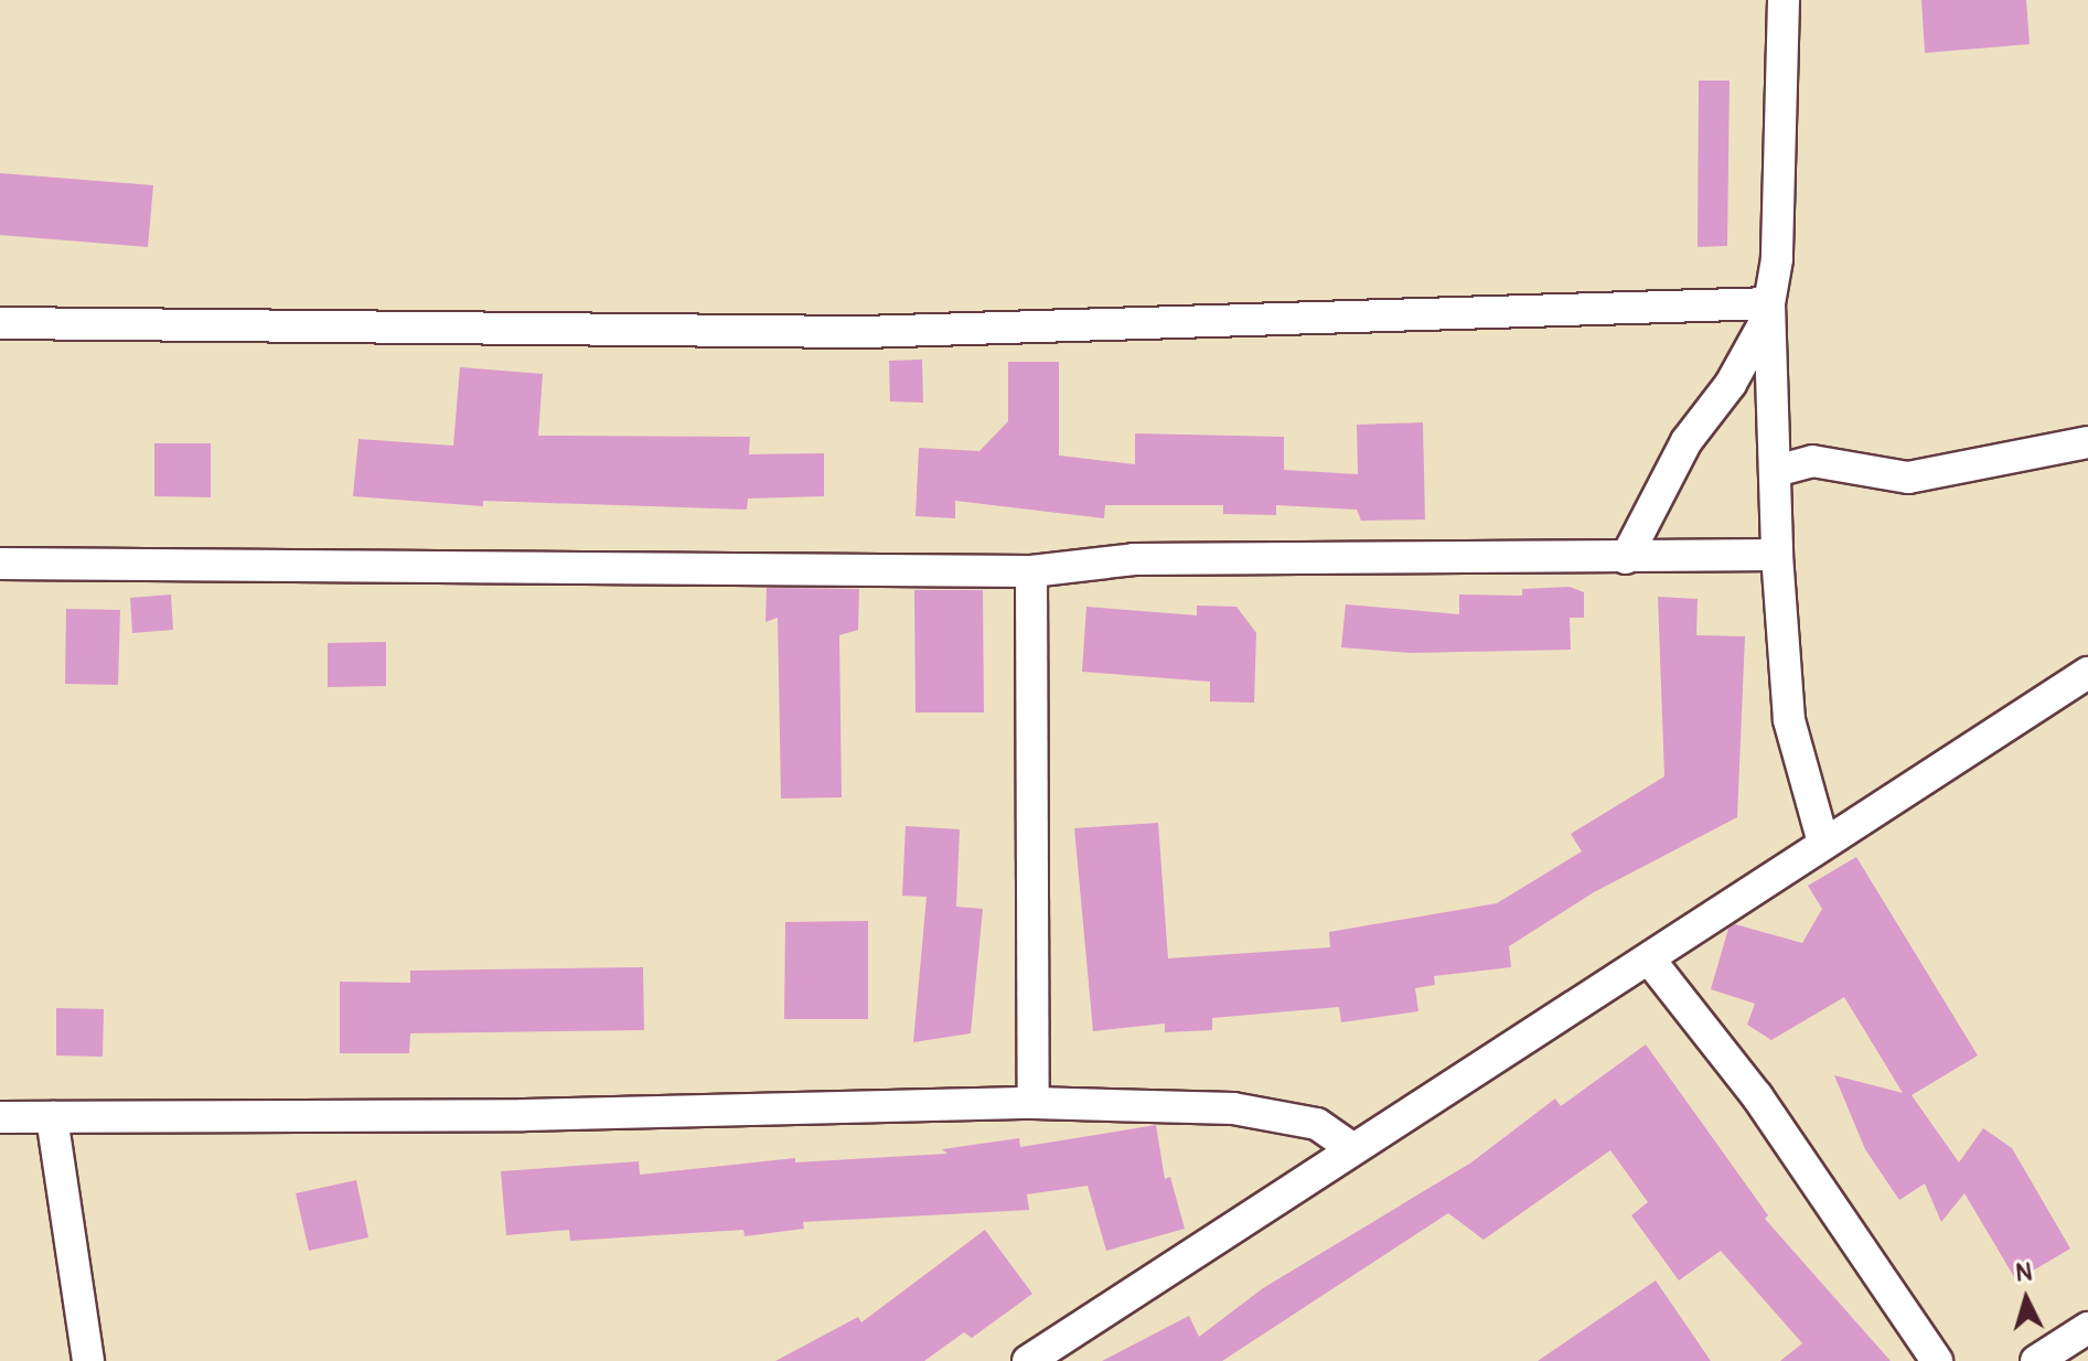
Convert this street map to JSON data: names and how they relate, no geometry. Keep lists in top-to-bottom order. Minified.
{"north":"top"}
